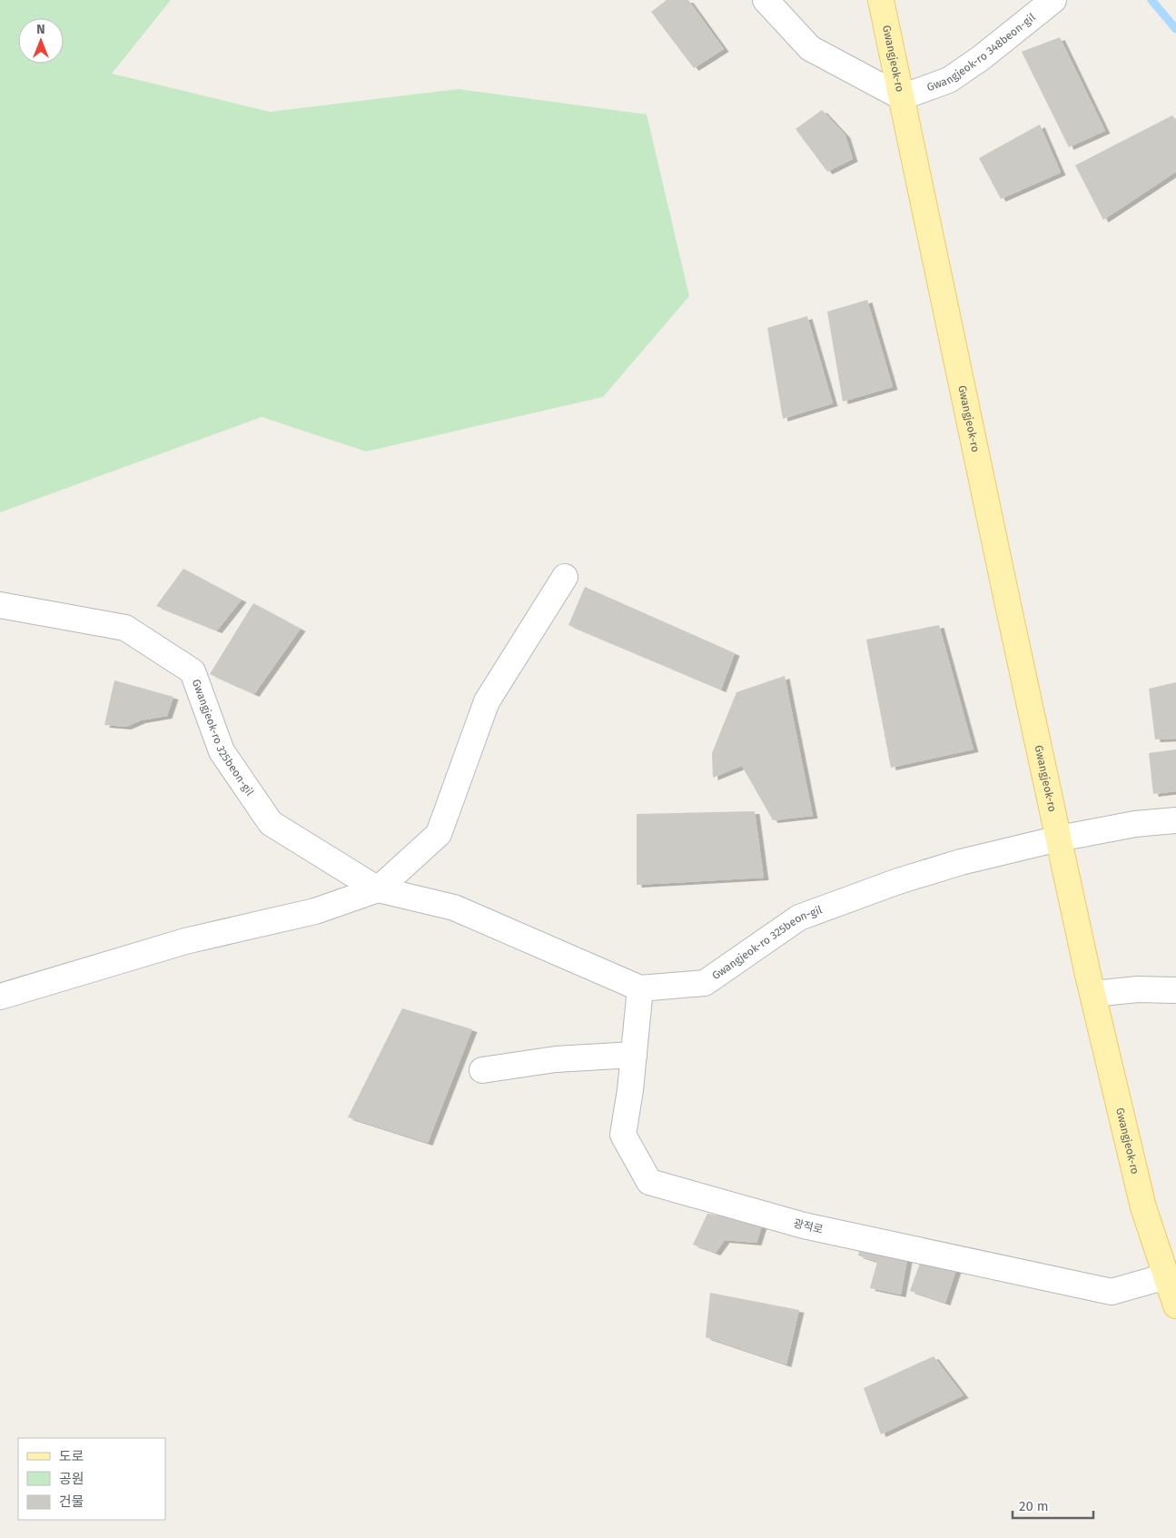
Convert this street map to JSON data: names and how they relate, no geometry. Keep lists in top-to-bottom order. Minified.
{"streets":{"main road":["Gwangjeok-ro"],"street":["Gwangjeok-ro 348beon-gil","Gwangjeok-ro 325beon-gil","광적로"]},"crossings":[["Gwangjeok-ro 348beon-gil","Gwangjeok-ro"],["Gwangjeok-ro","Gwangjeok-ro 325beon-gil"],["Gwangjeok-ro","광적로"],["Gwangjeok-ro 325beon-gil","광적로"]],"legend":["도로","공원","건물"],"scale_bar":"20 m","north":"top"}
